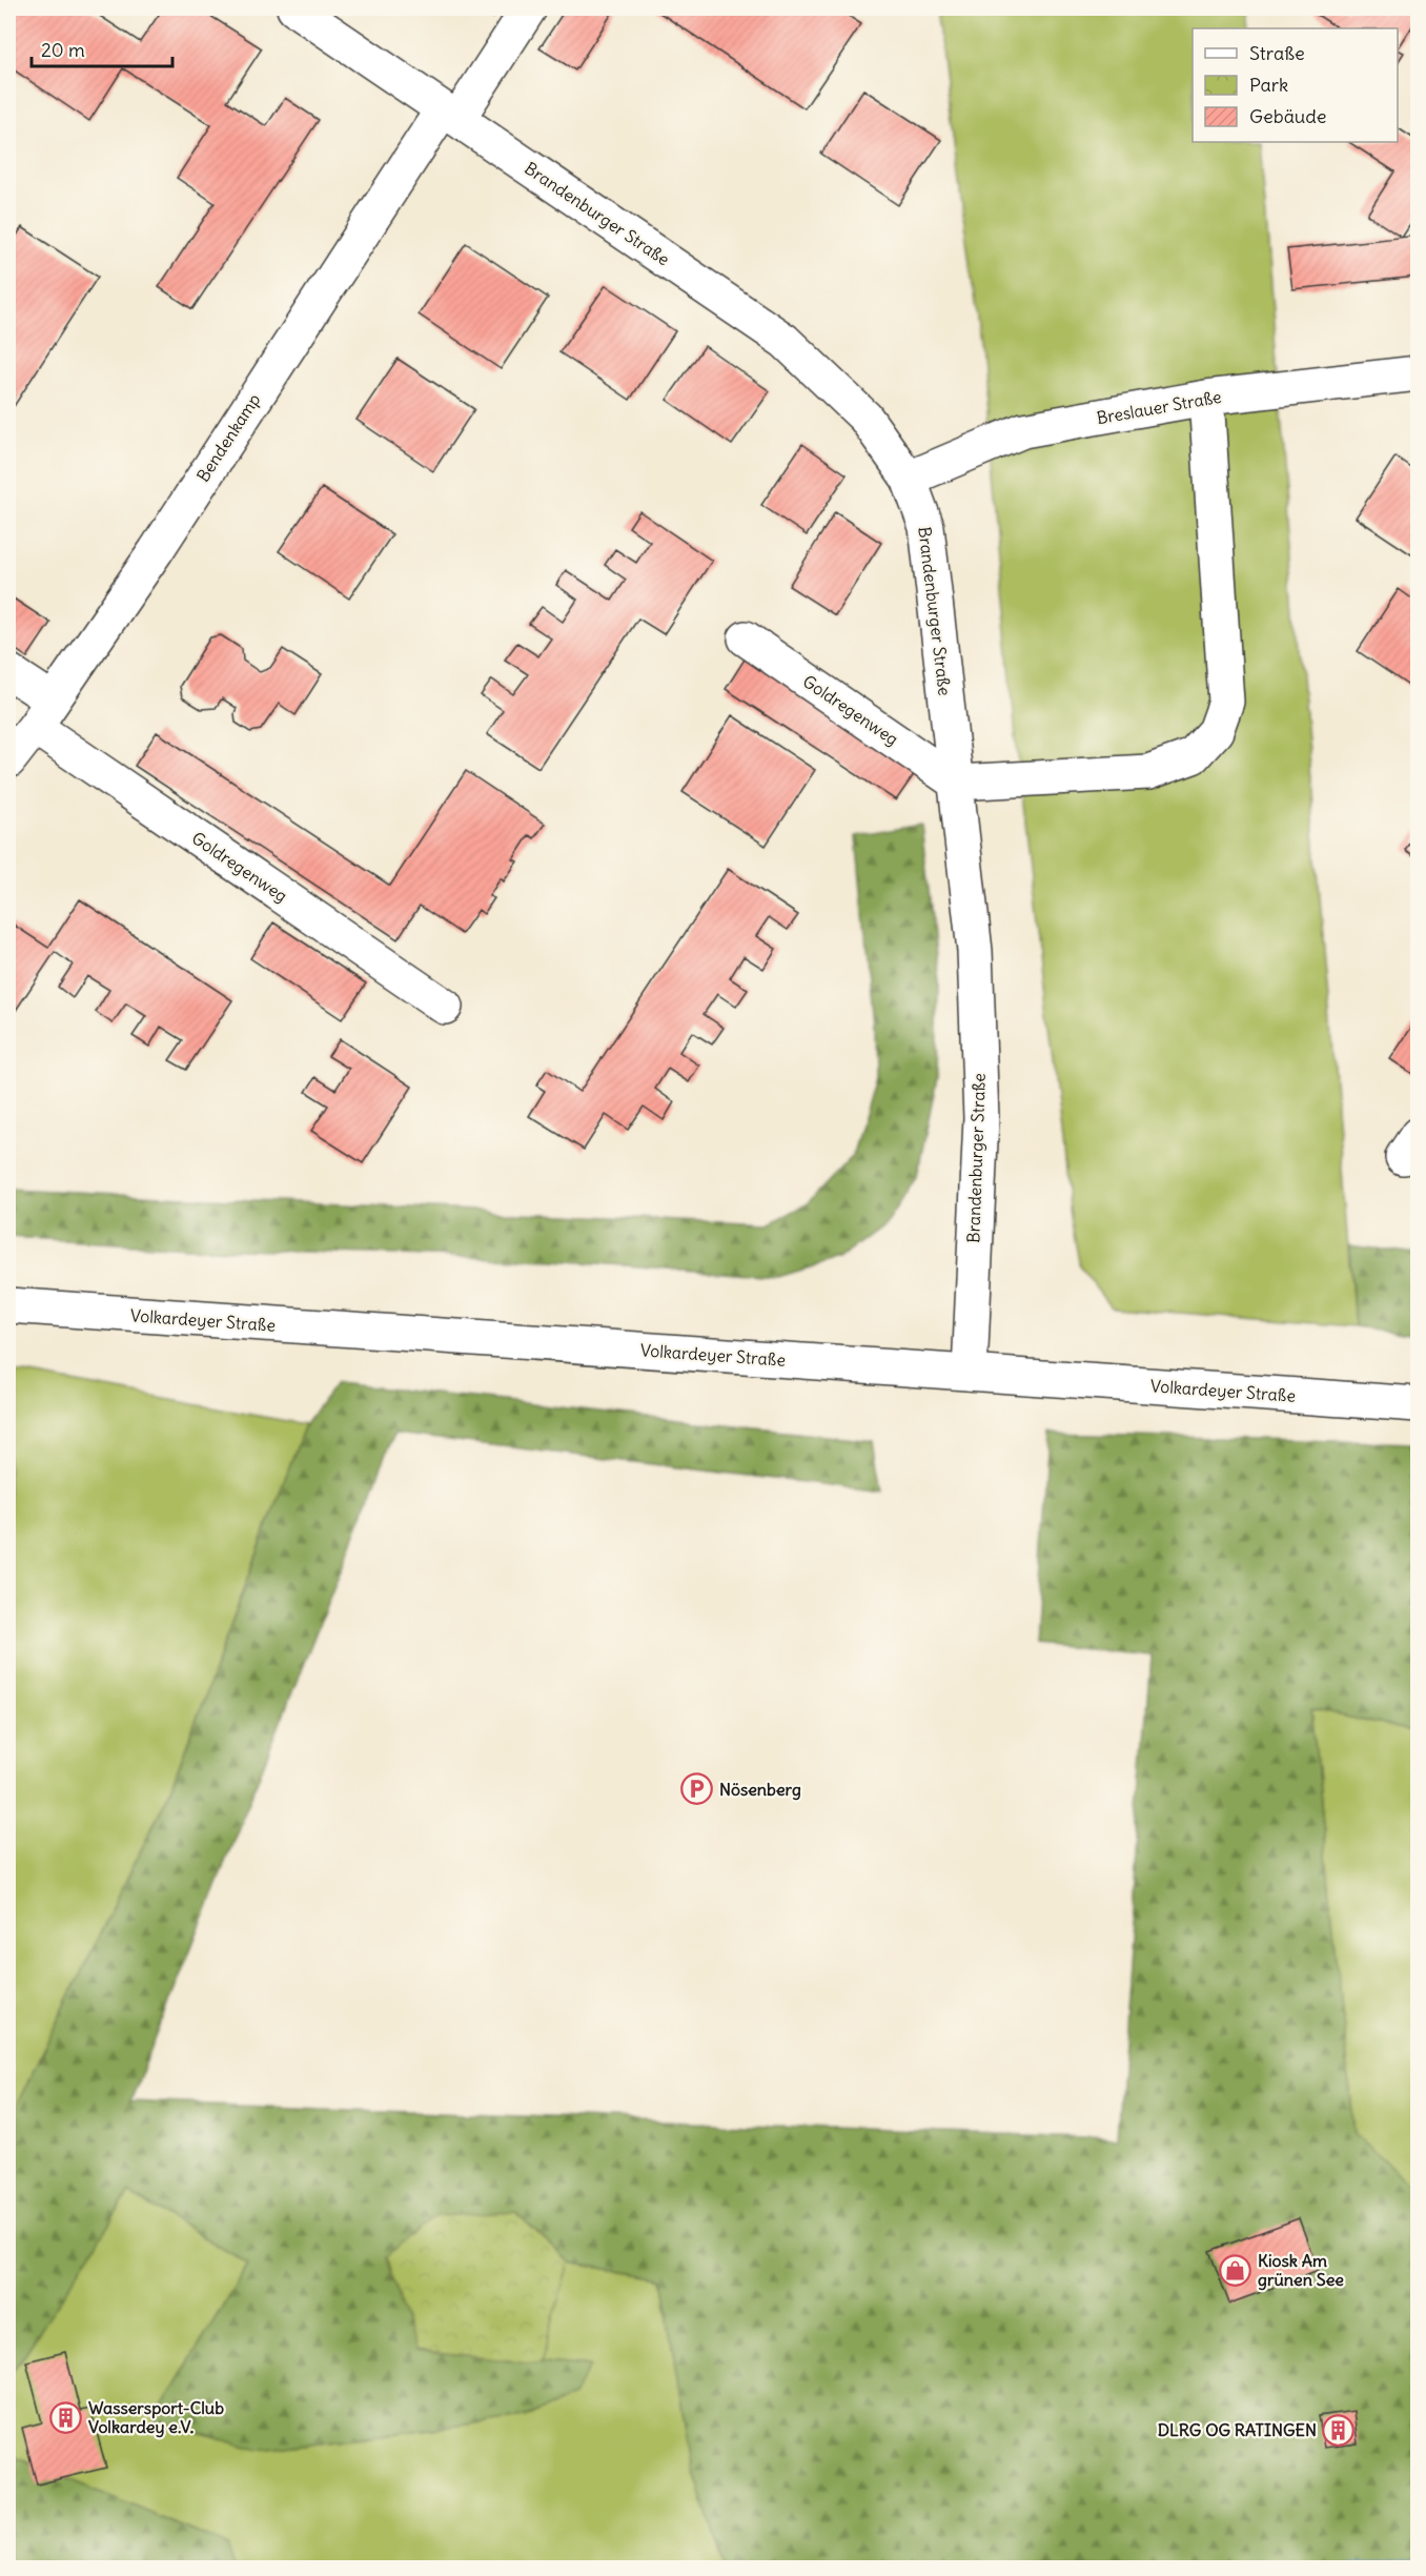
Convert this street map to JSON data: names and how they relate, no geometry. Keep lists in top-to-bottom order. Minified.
{"streets":{"street":["Brandenburger Straße","Breslauer Straße","Bendenkamp","Goldregenweg","Volkardeyer Straße"]},"crossings":[["Brandenburger Straße","Breslauer Straße"],["Brandenburger Straße","Bendenkamp"],["Brandenburger Straße","Goldregenweg"],["Brandenburger Straße","Volkardeyer Straße"],["Bendenkamp","Goldregenweg"]],"places":{"parking":["Nösenberg"],"shop":["Kiosk Am grünen See"],"building":["Wassersport-Club Volkardey e.V.","DLRG OG RATINGEN"]},"legend":["Straße","Park","Gebäude"],"scale_bar":"20 m"}
